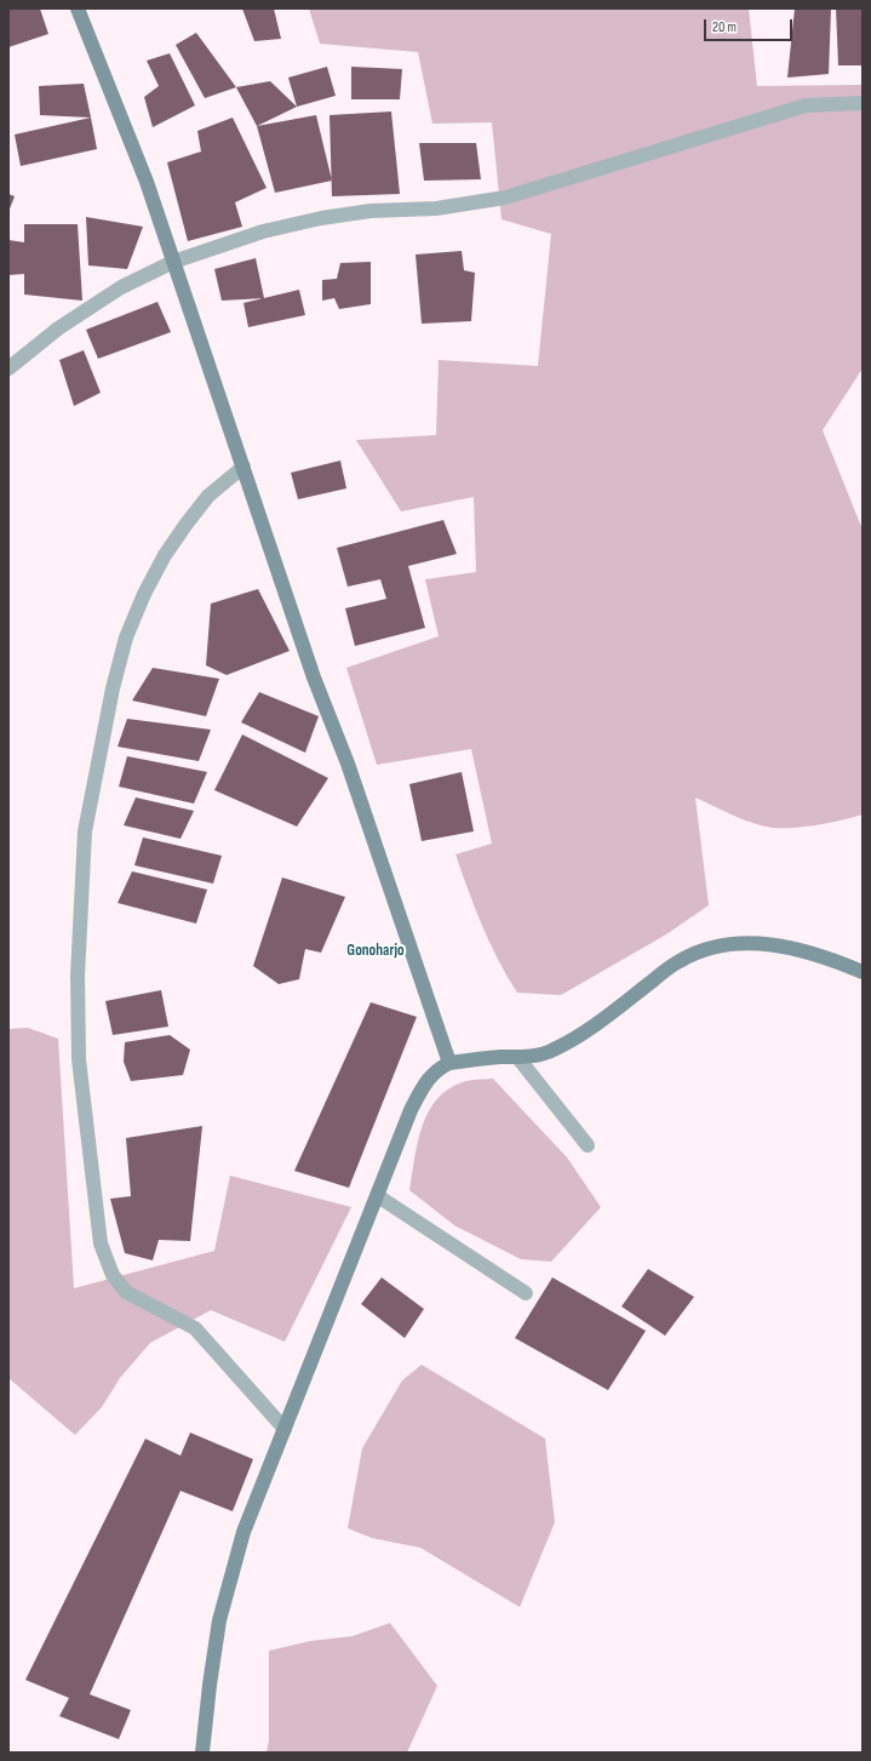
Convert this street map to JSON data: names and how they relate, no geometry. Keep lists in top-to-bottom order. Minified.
{"districts":["Gonoharjo"],"scale_bar":"20 m"}
